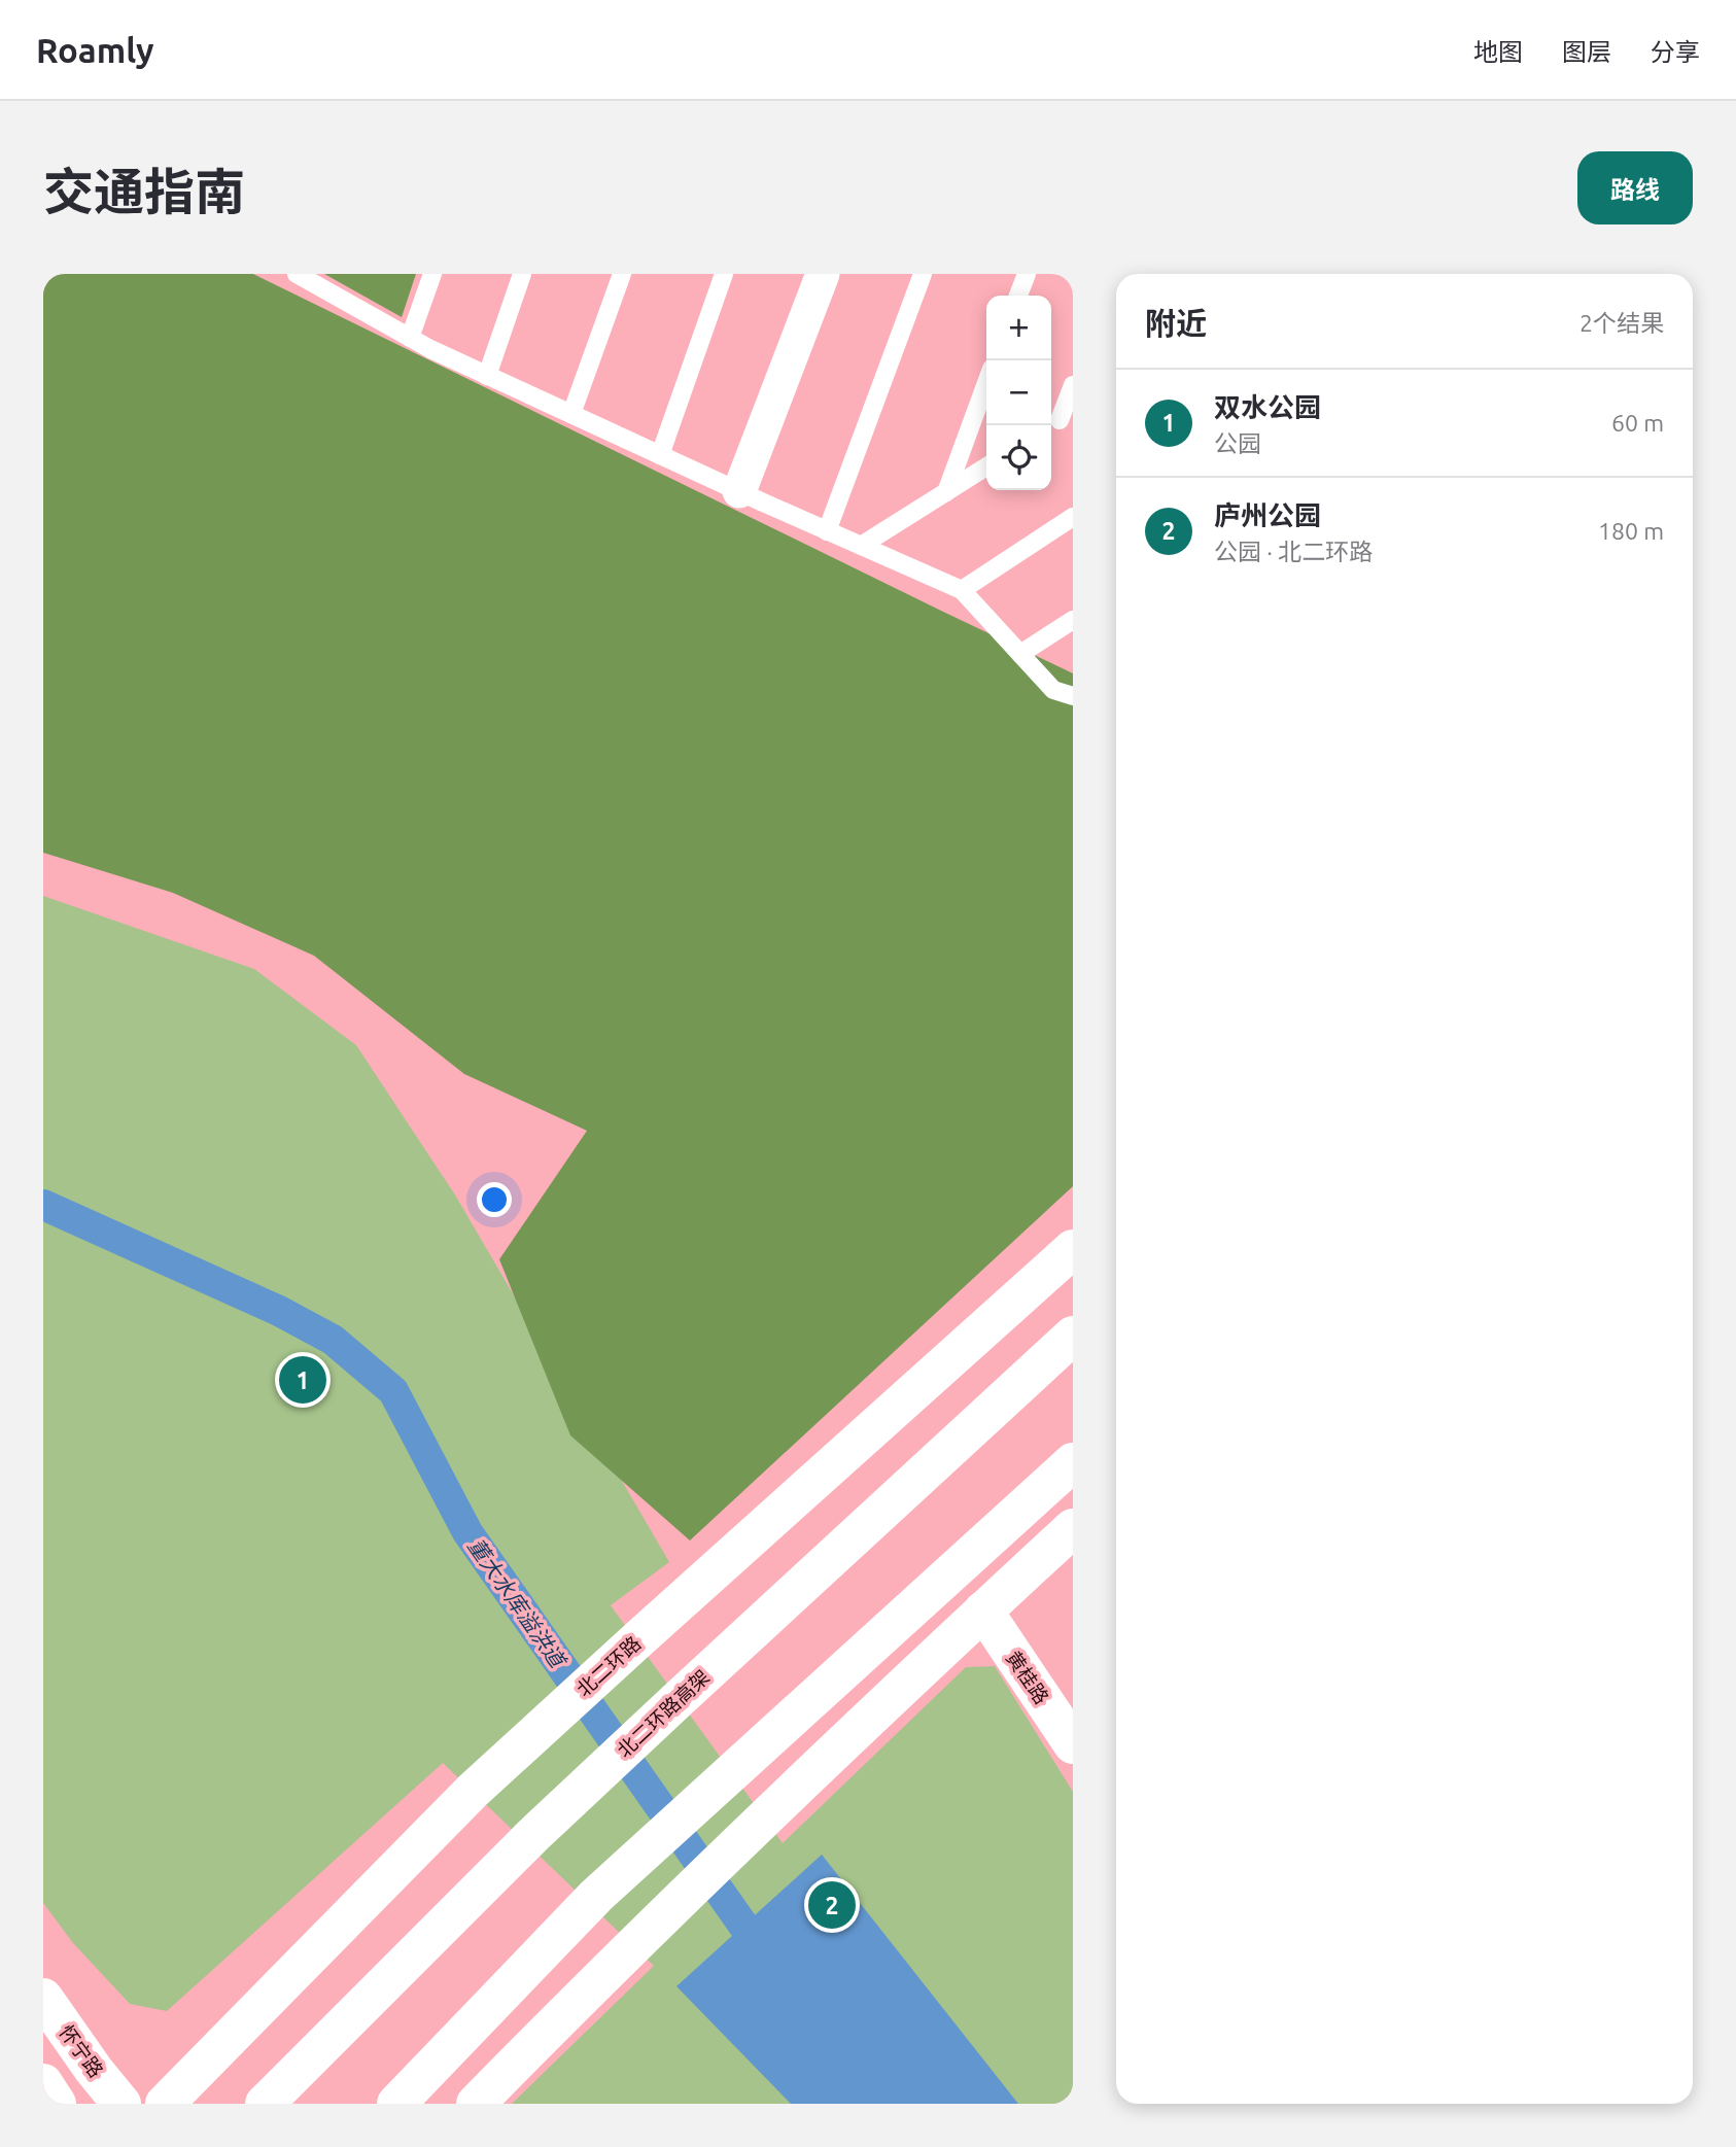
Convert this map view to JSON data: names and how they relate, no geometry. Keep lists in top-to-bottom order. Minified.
{"streets":{"main road":["北二环路","黄桂路","北二环路高架","怀宁路"]},"water":["董大水库溢洪道"],"page":{"header":"Roamly","nav":["地图","图层","分享"],"title":"交通指南","buttons":"路线","heading":["附近","2个结果"],"map_buttons":["+","−"],"list":[{"mark":"1","name":"双水公园","note":"公园","value":"60 m"},{"mark":"2","name":"庐州公园","note":"公园 · 北二环路","value":"180 m"}],"pins":["1","2"]}}
